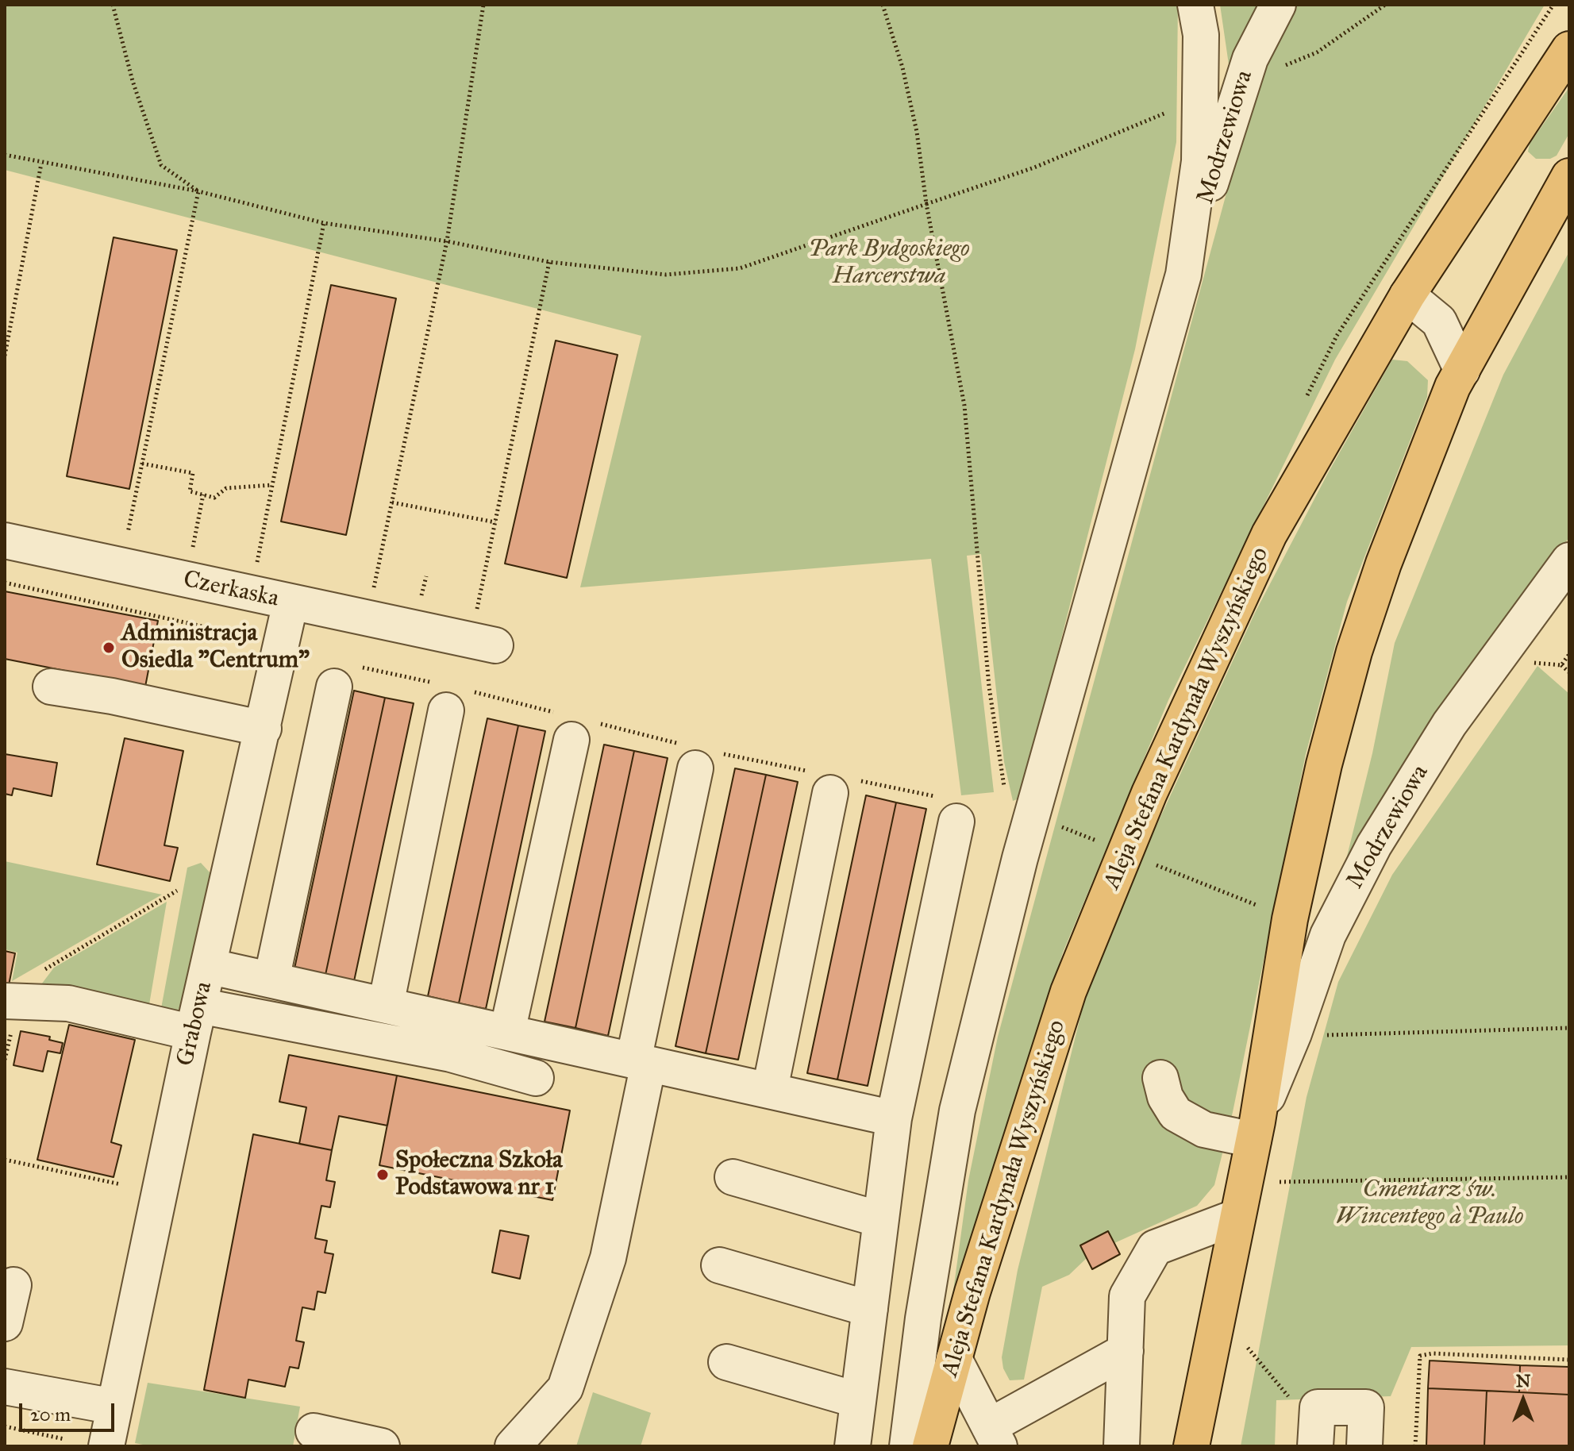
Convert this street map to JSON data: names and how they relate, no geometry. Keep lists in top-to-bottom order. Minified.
{"streets":{"main road":["Aleja Stefana Kardynała Wyszyńskiego"],"street":["Modrzewiowa","Czerkaska","Grabowa"]},"crossings":[["Czerkaska","Grabowa"]],"parks":["Park Bydgoskiego Harcerstwa","Cmentarz św. Wincentego à Paulo"],"places":["Administracja Osiedla \"Centrum\"","Społeczna Szkoła Podstawowa nr 1"],"scale_bar":"20 m","north":"top"}
